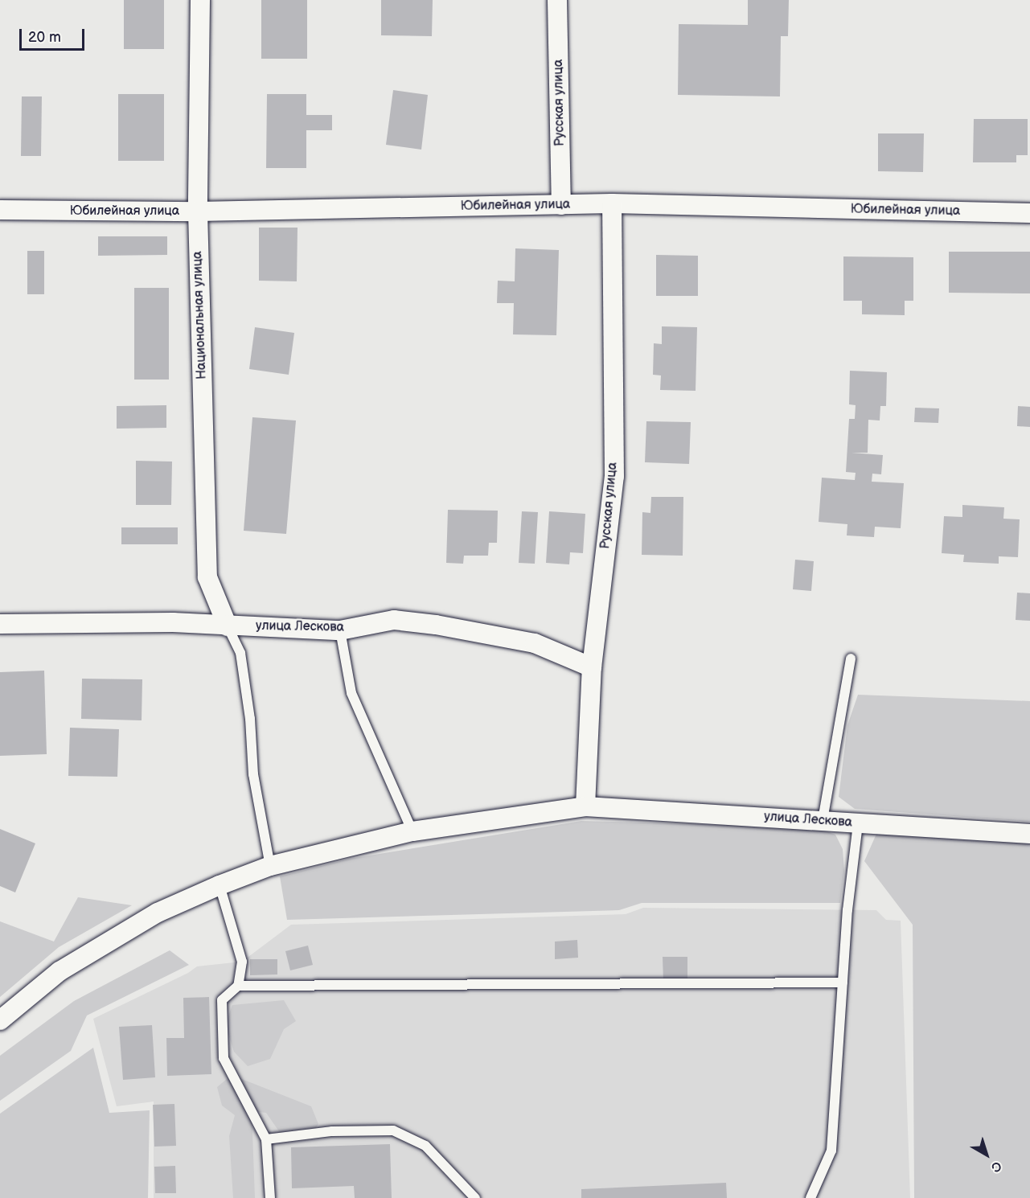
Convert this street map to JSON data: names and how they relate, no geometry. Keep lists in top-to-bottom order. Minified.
{"streets":{"street":["Русская улица","Юбилейная улица","Национальная улица","улица Лескова"]},"crossings":[["Русская улица","Юбилейная улица"],["Русская улица","улица Лескова"],["Юбилейная улица","Национальная улица"],["Национальная улица","улица Лескова"]],"scale_bar":"20 m","north":"bottom right"}
